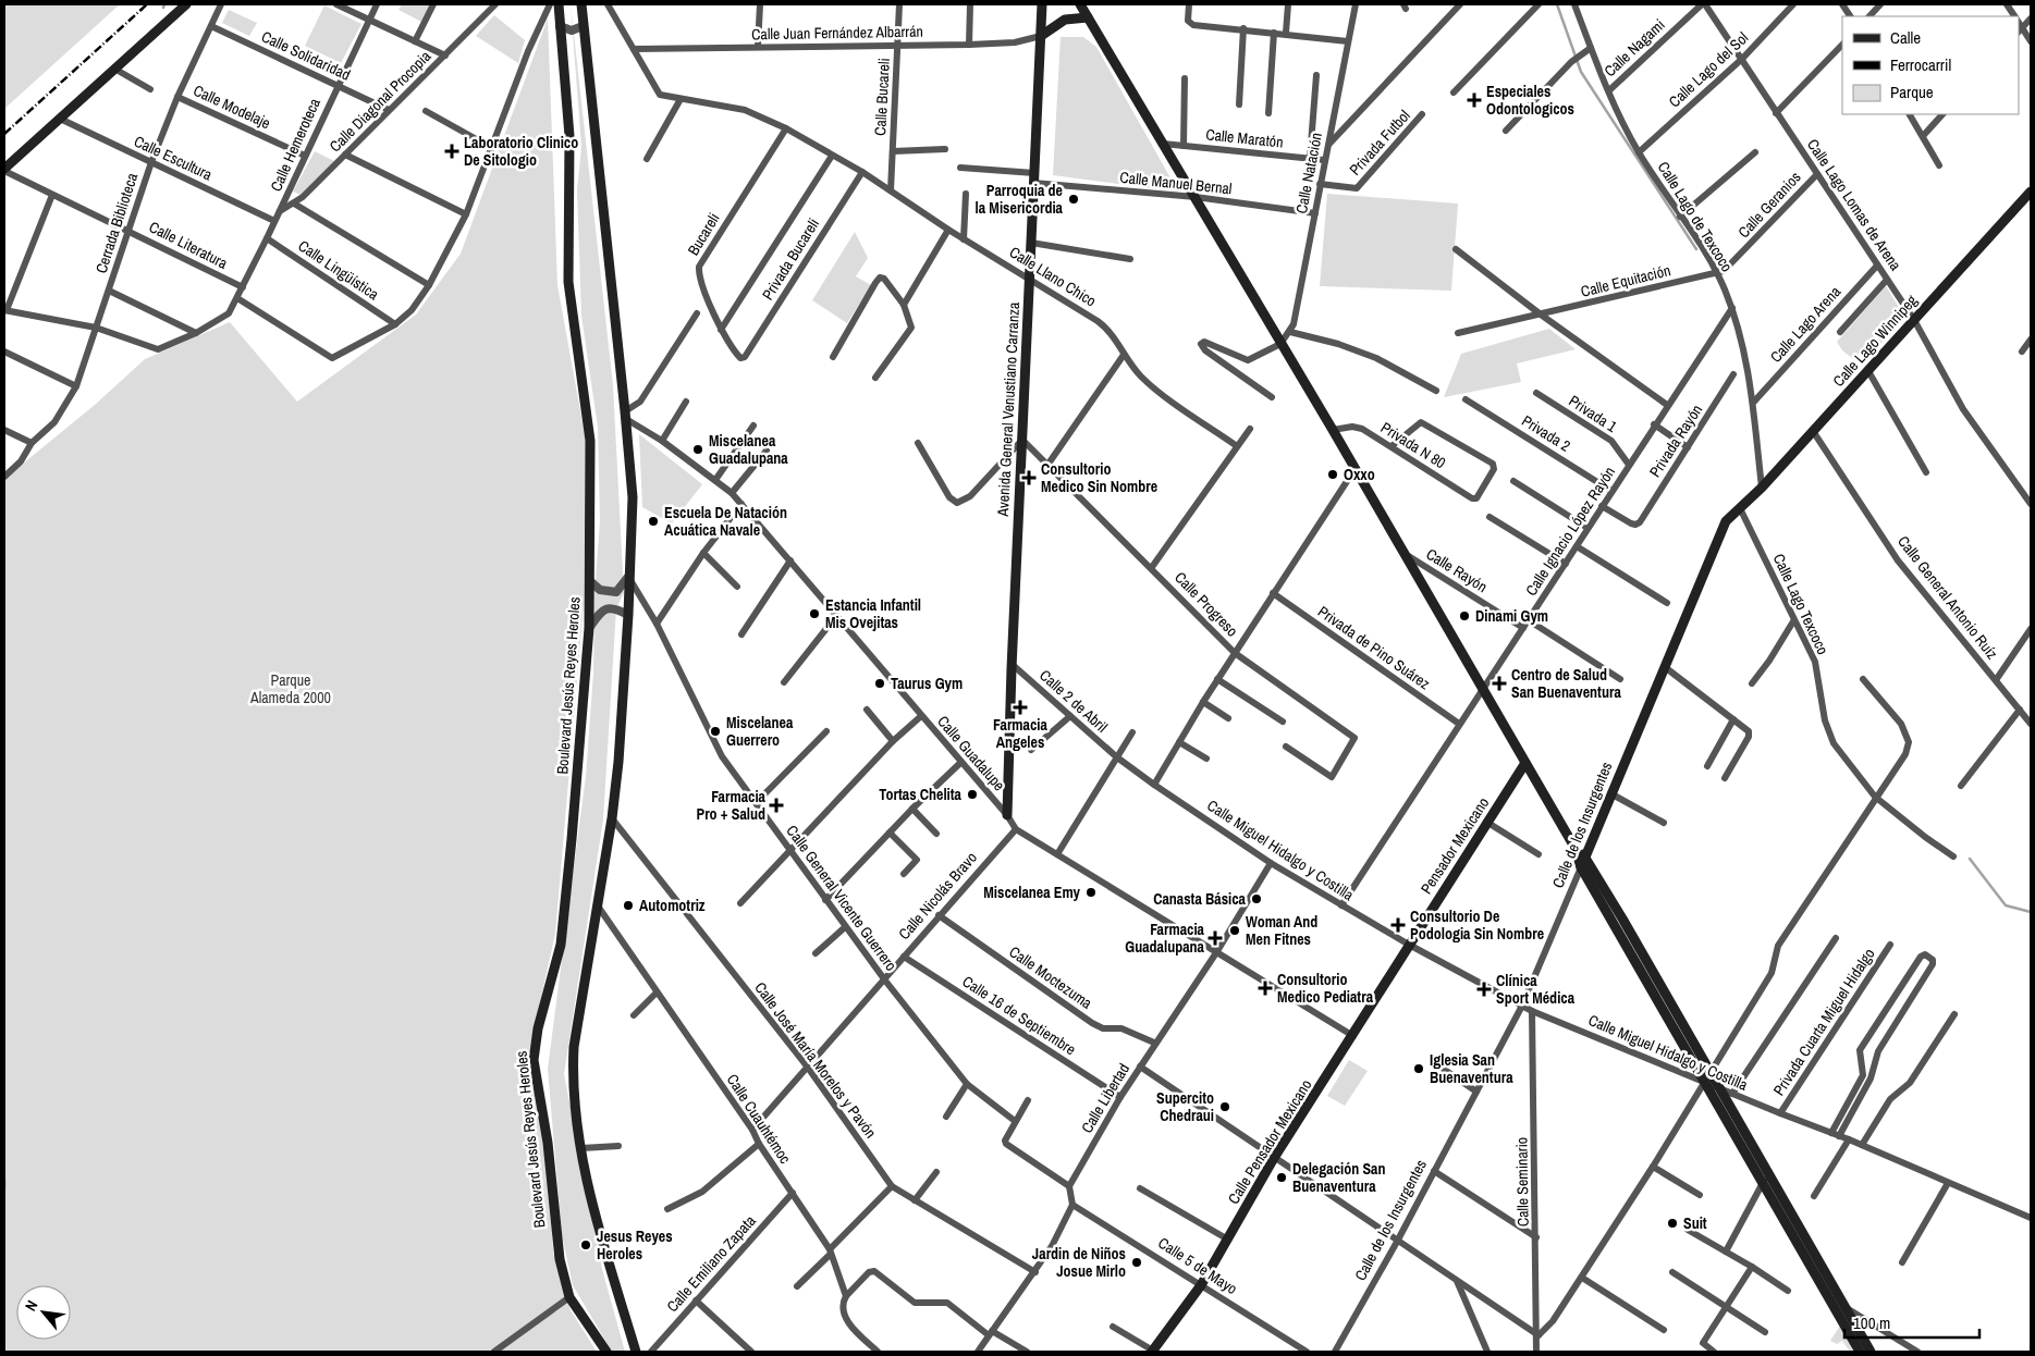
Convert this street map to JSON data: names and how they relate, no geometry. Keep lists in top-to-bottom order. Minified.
{"streets":{"main road":["Calle Lago Winnipeg","Avenida General Venustiano Carranza","Boulevard Jesús Reyes Heroles","Calle de los Insurgentes","Pensador Mexicano","Calle Pensador Mexicano"],"street":["Calle Juan Fernández Albarrán","Calle Nagami","Calle Solidaridad","Calle Lago del Sol","Calle Bucareli","Calle Diagonal Procopia","Calle Modelaje","Calle Maratón","Privada Futbol","Calle Hemeroteca","Calle Escultura","Calle Natación","Calle Manuel Bernal","Calle Geranios","Calle Lago Lomas de Arena","Calle Lago de Texcoco","Cerrada Biblioteca","Bucareli","Calle Literatura","Privada Bucareli","Calle Lingüística","Calle Llano Chico","Calle Equitación","Calle Lago Arena","Privada 1","Privada 2","Privada Rayón","Privada N 80","Calle Ignacio López Rayón","Calle Rayón","Calle General Antonio Ruíz","Calle Progreso","Calle Lago Texcoco","Privada de Pino Suárez","Calle 2 de Abril","Calle Guadalupe","Calle Miguel Hidalgo y Costilla","Calle Nicolás Bravo","Calle General Vicente Guerrero","Calle Moctezuma","Calle 16 de Septiembre","Privada Cuarta Miguel Hidalgo","Calle José María Morelos y Pavón","Calle Libertad","Calle Cuauhtémoc","Calle Seminario","Calle Emiliano Zapata","Calle 5 de Mayo"]},"crossings":[["Calle Juan Fernández Albarrán","Calle Bucareli"],["Calle Juan Fernández Albarrán","Calle Llano Chico"],["Calle Juan Fernández Albarrán","Avenida General Venustiano Carranza"],["Calle Nagami","Calle Lago Lomas de Arena"],["Calle Nagami","Calle Lago de Texcoco"],["Calle Solidaridad","Calle Diagonal Procopia"],["Calle Solidaridad","Calle Hemeroteca"],["Calle Solidaridad","Cerrada Biblioteca"],["Calle Lago del Sol","Calle Lago Lomas de Arena"],["Calle Lago del Sol","Calle Lago de Texcoco"],["Calle Bucareli","Calle Llano Chico"],["Calle Diagonal Procopia","Calle Hemeroteca"],["Calle Modelaje","Calle Hemeroteca"],["Calle Modelaje","Cerrada Biblioteca"],["Calle Maratón","Calle Natación"],["Privada Futbol","Calle Natación"],["Calle Hemeroteca","Calle Escultura"],["Calle Hemeroteca","Cerrada Biblioteca"],["Calle Hemeroteca","Calle Literatura"],["Calle Hemeroteca","Calle Lingüística"],["Calle Escultura","Cerrada Biblioteca"],["Calle Natación","Calle Manuel Bernal"],["Calle Manuel Bernal","Avenida General Venustiano Carranza"],["Calle Geranios","Calle Lago Lomas de Arena"],["Calle Geranios","Calle Lago de Texcoco"],["Calle Geranios","Calle Equitación"],["Calle Lago Lomas de Arena","Calle Lago Arena"],["Calle Lago Lomas de Arena","Calle Lago Winnipeg"],["Calle Lago de Texcoco","Calle Equitación"],["Calle Lago de Texcoco","Calle Lago Arena"],["Calle Lago de Texcoco","Calle Lago Winnipeg"],["Calle Lago de Texcoco","Calle Ignacio López Rayón"],["Cerrada Biblioteca","Calle Literatura"],["Bucareli","Privada Bucareli"],["Bucareli","Calle Llano Chico"],["Privada Bucareli","Calle Llano Chico"],["Calle Llano Chico","Avenida General Venustiano Carranza"],["Calle Lago Winnipeg","Calle General Antonio Ruíz"],["Calle Lago Winnipeg","Calle Lago Texcoco"],["Calle Lago Winnipeg","Calle de los Insurgentes"],["Avenida General Venustiano Carranza","Calle Progreso"],["Avenida General Venustiano Carranza","Calle 2 de Abril"],["Avenida General Venustiano Carranza","Calle Guadalupe"],["Privada 1","Calle Ignacio López Rayón"],["Privada 2","Calle Ignacio López Rayón"],["Privada Rayón","Calle Ignacio López Rayón"],["Calle Ignacio López Rayón","Calle Rayón"],["Calle Ignacio López Rayón","Privada de Pino Suárez"],["Calle Ignacio López Rayón","Calle Miguel Hidalgo y Costilla"],["Calle Lago Texcoco","Calle de los Insurgentes"],["Calle 2 de Abril","Calle Miguel Hidalgo y Costilla"],["Calle Guadalupe","Calle Nicolás Bravo"],["Calle Guadalupe","Calle Libertad"],["Calle Guadalupe","Calle Pensador Mexicano"],["Calle de los Insurgentes","Calle Miguel Hidalgo y Costilla"],["Pensador Mexicano","Calle Miguel Hidalgo y Costilla"],["Pensador Mexicano","Calle Pensador Mexicano"],["Calle Miguel Hidalgo y Costilla","Privada Cuarta Miguel Hidalgo"],["Calle Miguel Hidalgo y Costilla","Calle Libertad"],["Calle Miguel Hidalgo y Costilla","Calle Pensador Mexicano"],["Calle Miguel Hidalgo y Costilla","Calle Seminario"],["Calle Nicolás Bravo","Calle General Vicente Guerrero"],["Calle Nicolás Bravo","Calle Moctezuma"],["Calle Nicolás Bravo","Calle 16 de Septiembre"],["Calle Nicolás Bravo","Calle José María Morelos y Pavón"],["Calle Nicolás Bravo","Calle Cuauhtémoc"],["Calle Moctezuma","Calle Libertad"],["Calle 16 de Septiembre","Calle Libertad"],["Calle Cuauhtémoc","Calle Emiliano Zapata"],["Calle Pensador Mexicano","Calle 5 de Mayo"]],"parks":["Parque Alameda 2000"],"places":{"health":["Especiales Odontologicos","Laboratorio Clinico De Sitologio","Consultorio Medico Sin Nombre","Centro de Salud San Buenaventura","Farmacia Angeles","Farmacia Pro + Salud","Consultorio De Podologia Sin Nombre","Farmacia Guadalupana","Consultorio Medico Pediatra","Clínica Sport Médica"],"other":["Parroquia de la Misericordia","Miscelanea Guadalupana","Oxxo","Escuela De Natación Acuática Navale","Estancia Infantil Mis Ovejitas","Dinami Gym","Taurus Gym","Miscelanea Guerrero","Tortas Chelita","Miscelanea Emy","Canasta Básica","Automotriz","Woman And Men Fitnes","Iglesia San Buenaventura","Supercito Chedraui","Delegación San Buenaventura","Suit","Jesus Reyes Heroles","Jardin de Niños Josue Mirlo"]},"legend":["Calle","Ferrocarril","Parque"],"scale_bar":"100 m","north":"top left"}
